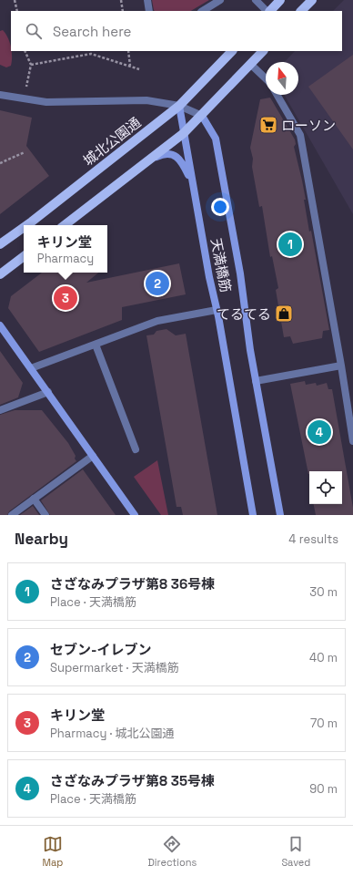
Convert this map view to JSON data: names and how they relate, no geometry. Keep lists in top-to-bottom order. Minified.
{"streets":{"main road":["城北公園通"],"street":["天満橋筋"]},"crossings":[["城北公園通","天満橋筋"]],"places":{"supermarket":["ローソン"],"shop":["てるてる"]},"north":"top","page":{"search":"Search here","popup":["キリン堂","Pharmacy"],"pins":["1","2","3","4"],"heading":["Nearby","4 results"],"list":[{"mark":"1","name":"さざなみプラザ第8 36号棟","note":"Place · 天満橋筋","value":"30 m"},{"mark":"2","name":"セブン-イレブン","note":"Supermarket · 天満橋筋","value":"40 m"},{"mark":"3","name":"キリン堂","note":"Pharmacy · 城北公園通","value":"70 m"},{"mark":"4","name":"さざなみプラザ第8 35号棟","note":"Place · 天満橋筋","value":"90 m"}],"nav":["Map","Directions","Saved"]}}
